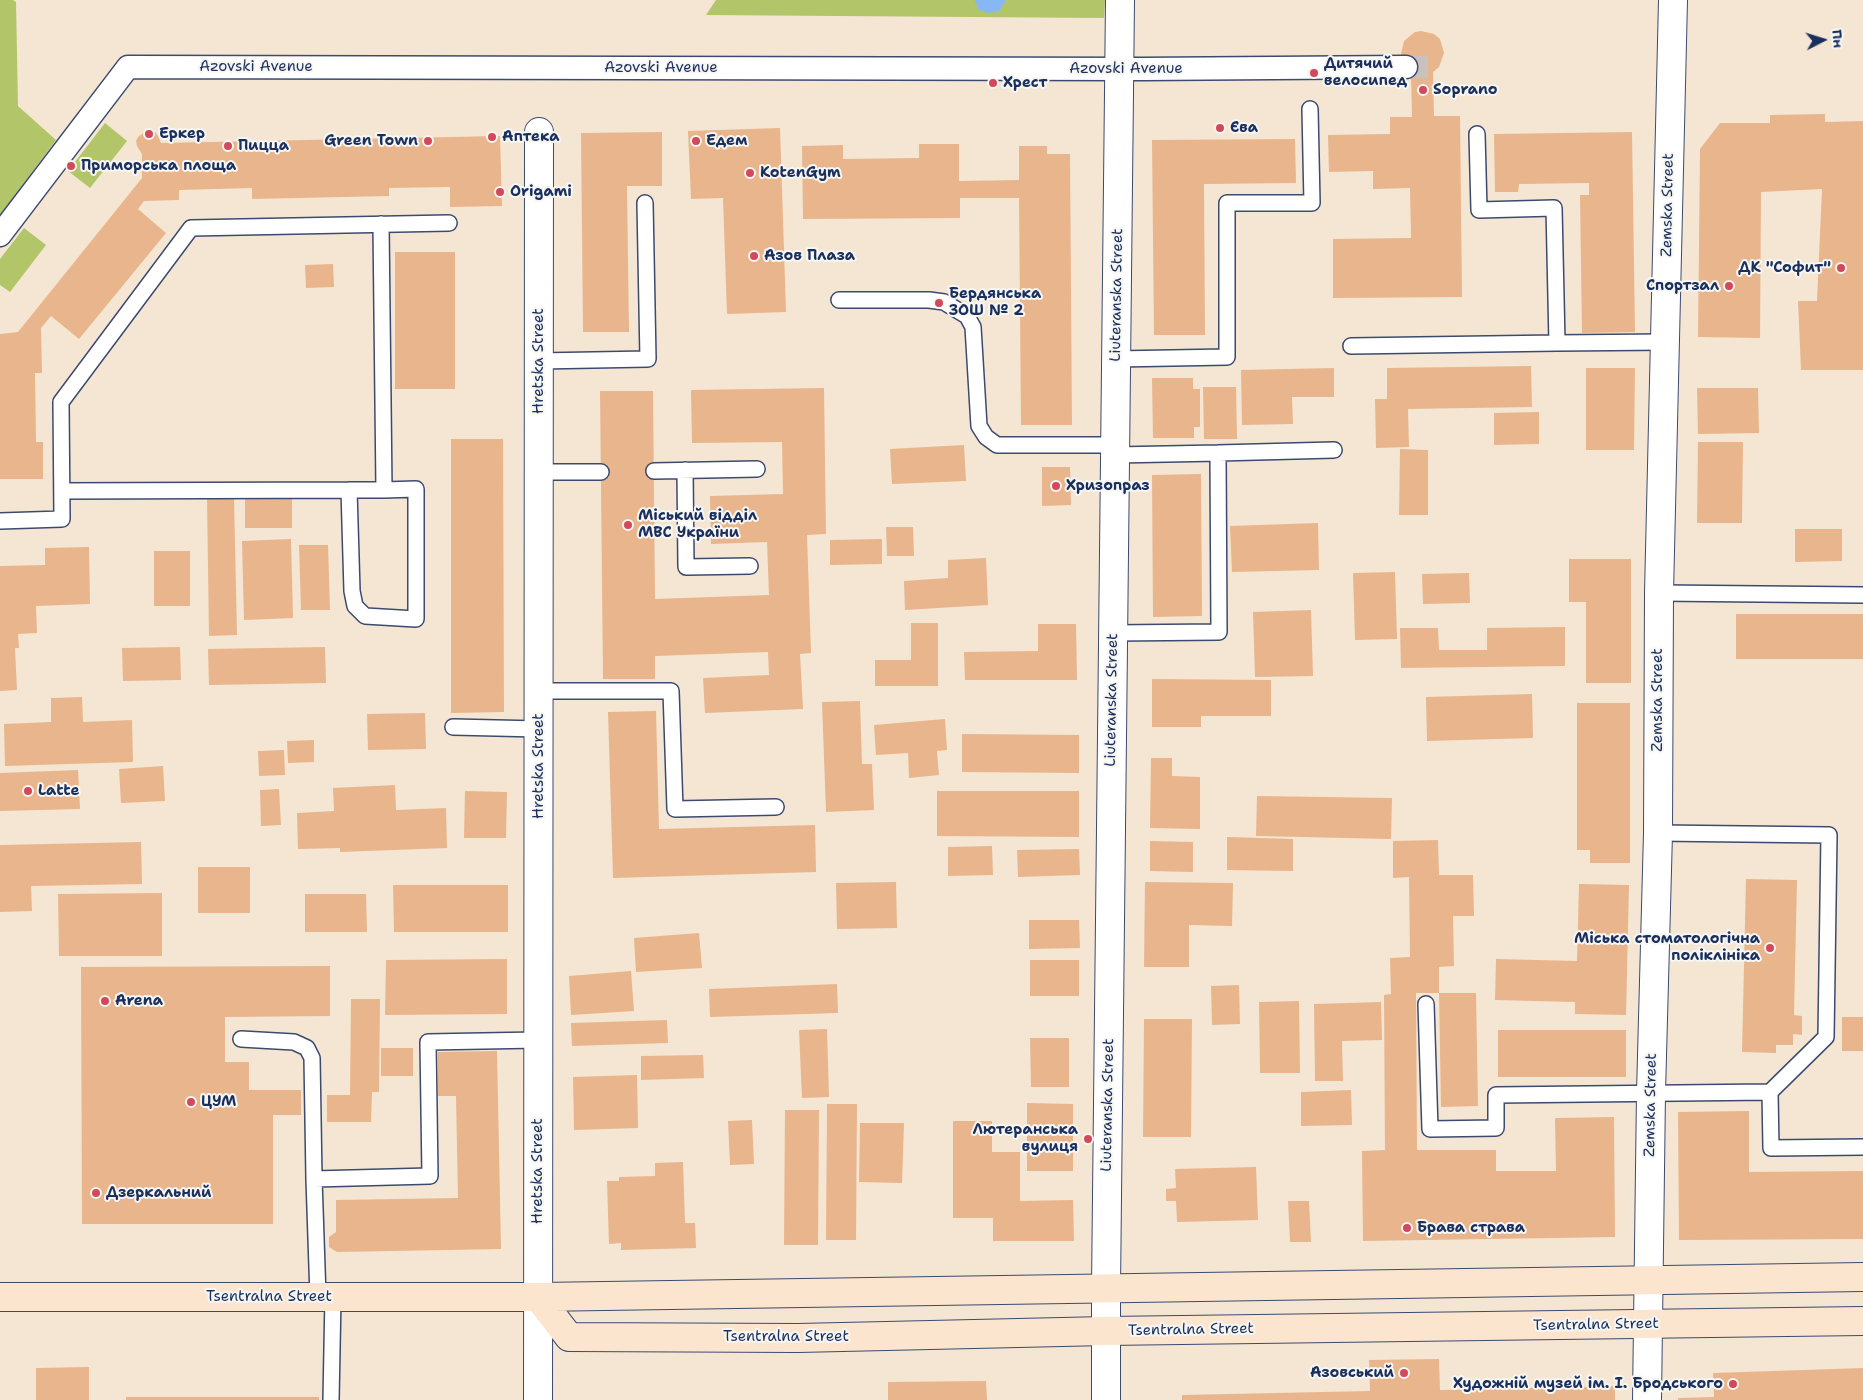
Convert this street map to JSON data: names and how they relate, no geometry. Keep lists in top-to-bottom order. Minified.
{"streets":{"main road":["Tsentralna Street"],"street":["Azovski Avenue","Zemska Street","Liuteranska Street","Hretska Street"]},"crossings":[["Azovski Avenue","Liuteranska Street"],["Zemska Street","Tsentralna Street"],["Liuteranska Street","Tsentralna Street"],["Hretska Street","Tsentralna Street"]],"places":["Дитячий велосипед","Хрест","Soprano","Єва","Еркер","Аптека","Green Town","Едем","Пицца","Приморська площа","KotenGym","Origami","Азов Плаза","ДК \"Софит\"","Спортзал","Бердянська ЗОШ № 2","Хризопраз","Міський відділ МВС України","Latte","Міська стоматологічна поліклініка","Arena","ЦУМ","Лютеранська вулиця","Дзеркальний","Брава страва","Азовський","Художній музей ім. І. Бродського"],"north":"right"}
